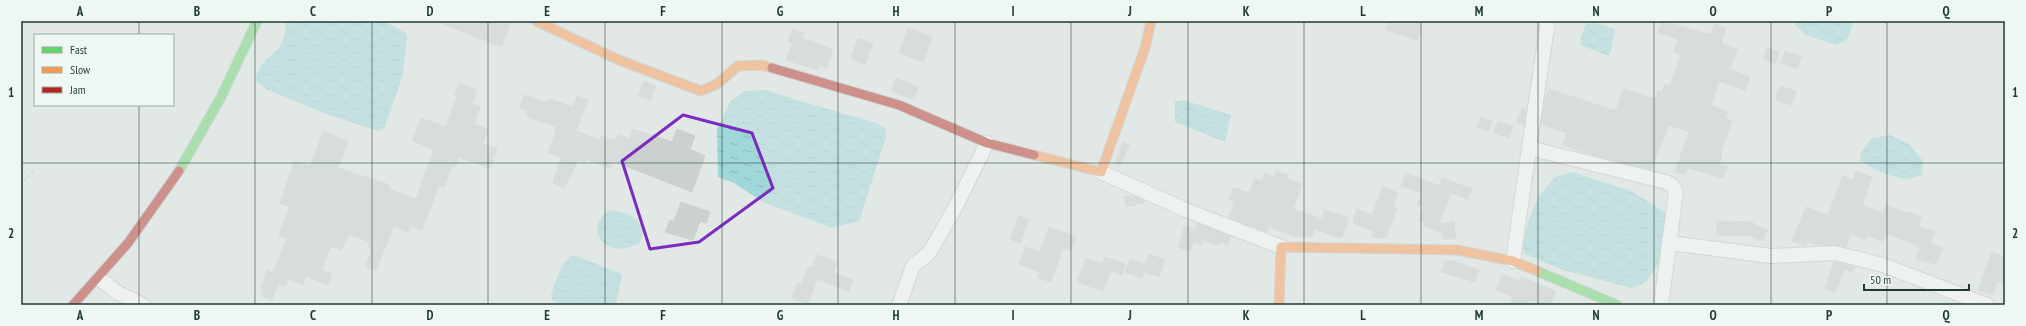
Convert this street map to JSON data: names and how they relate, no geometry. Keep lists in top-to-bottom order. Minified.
{"legend":["Fast","Slow","Jam"],"scale_bar":"50 m","grid":{"columns":["A","B","C","D","E","F","G","H","I","J","K","L","M","N","O","P","Q"],"rows":["1","2"]}}
